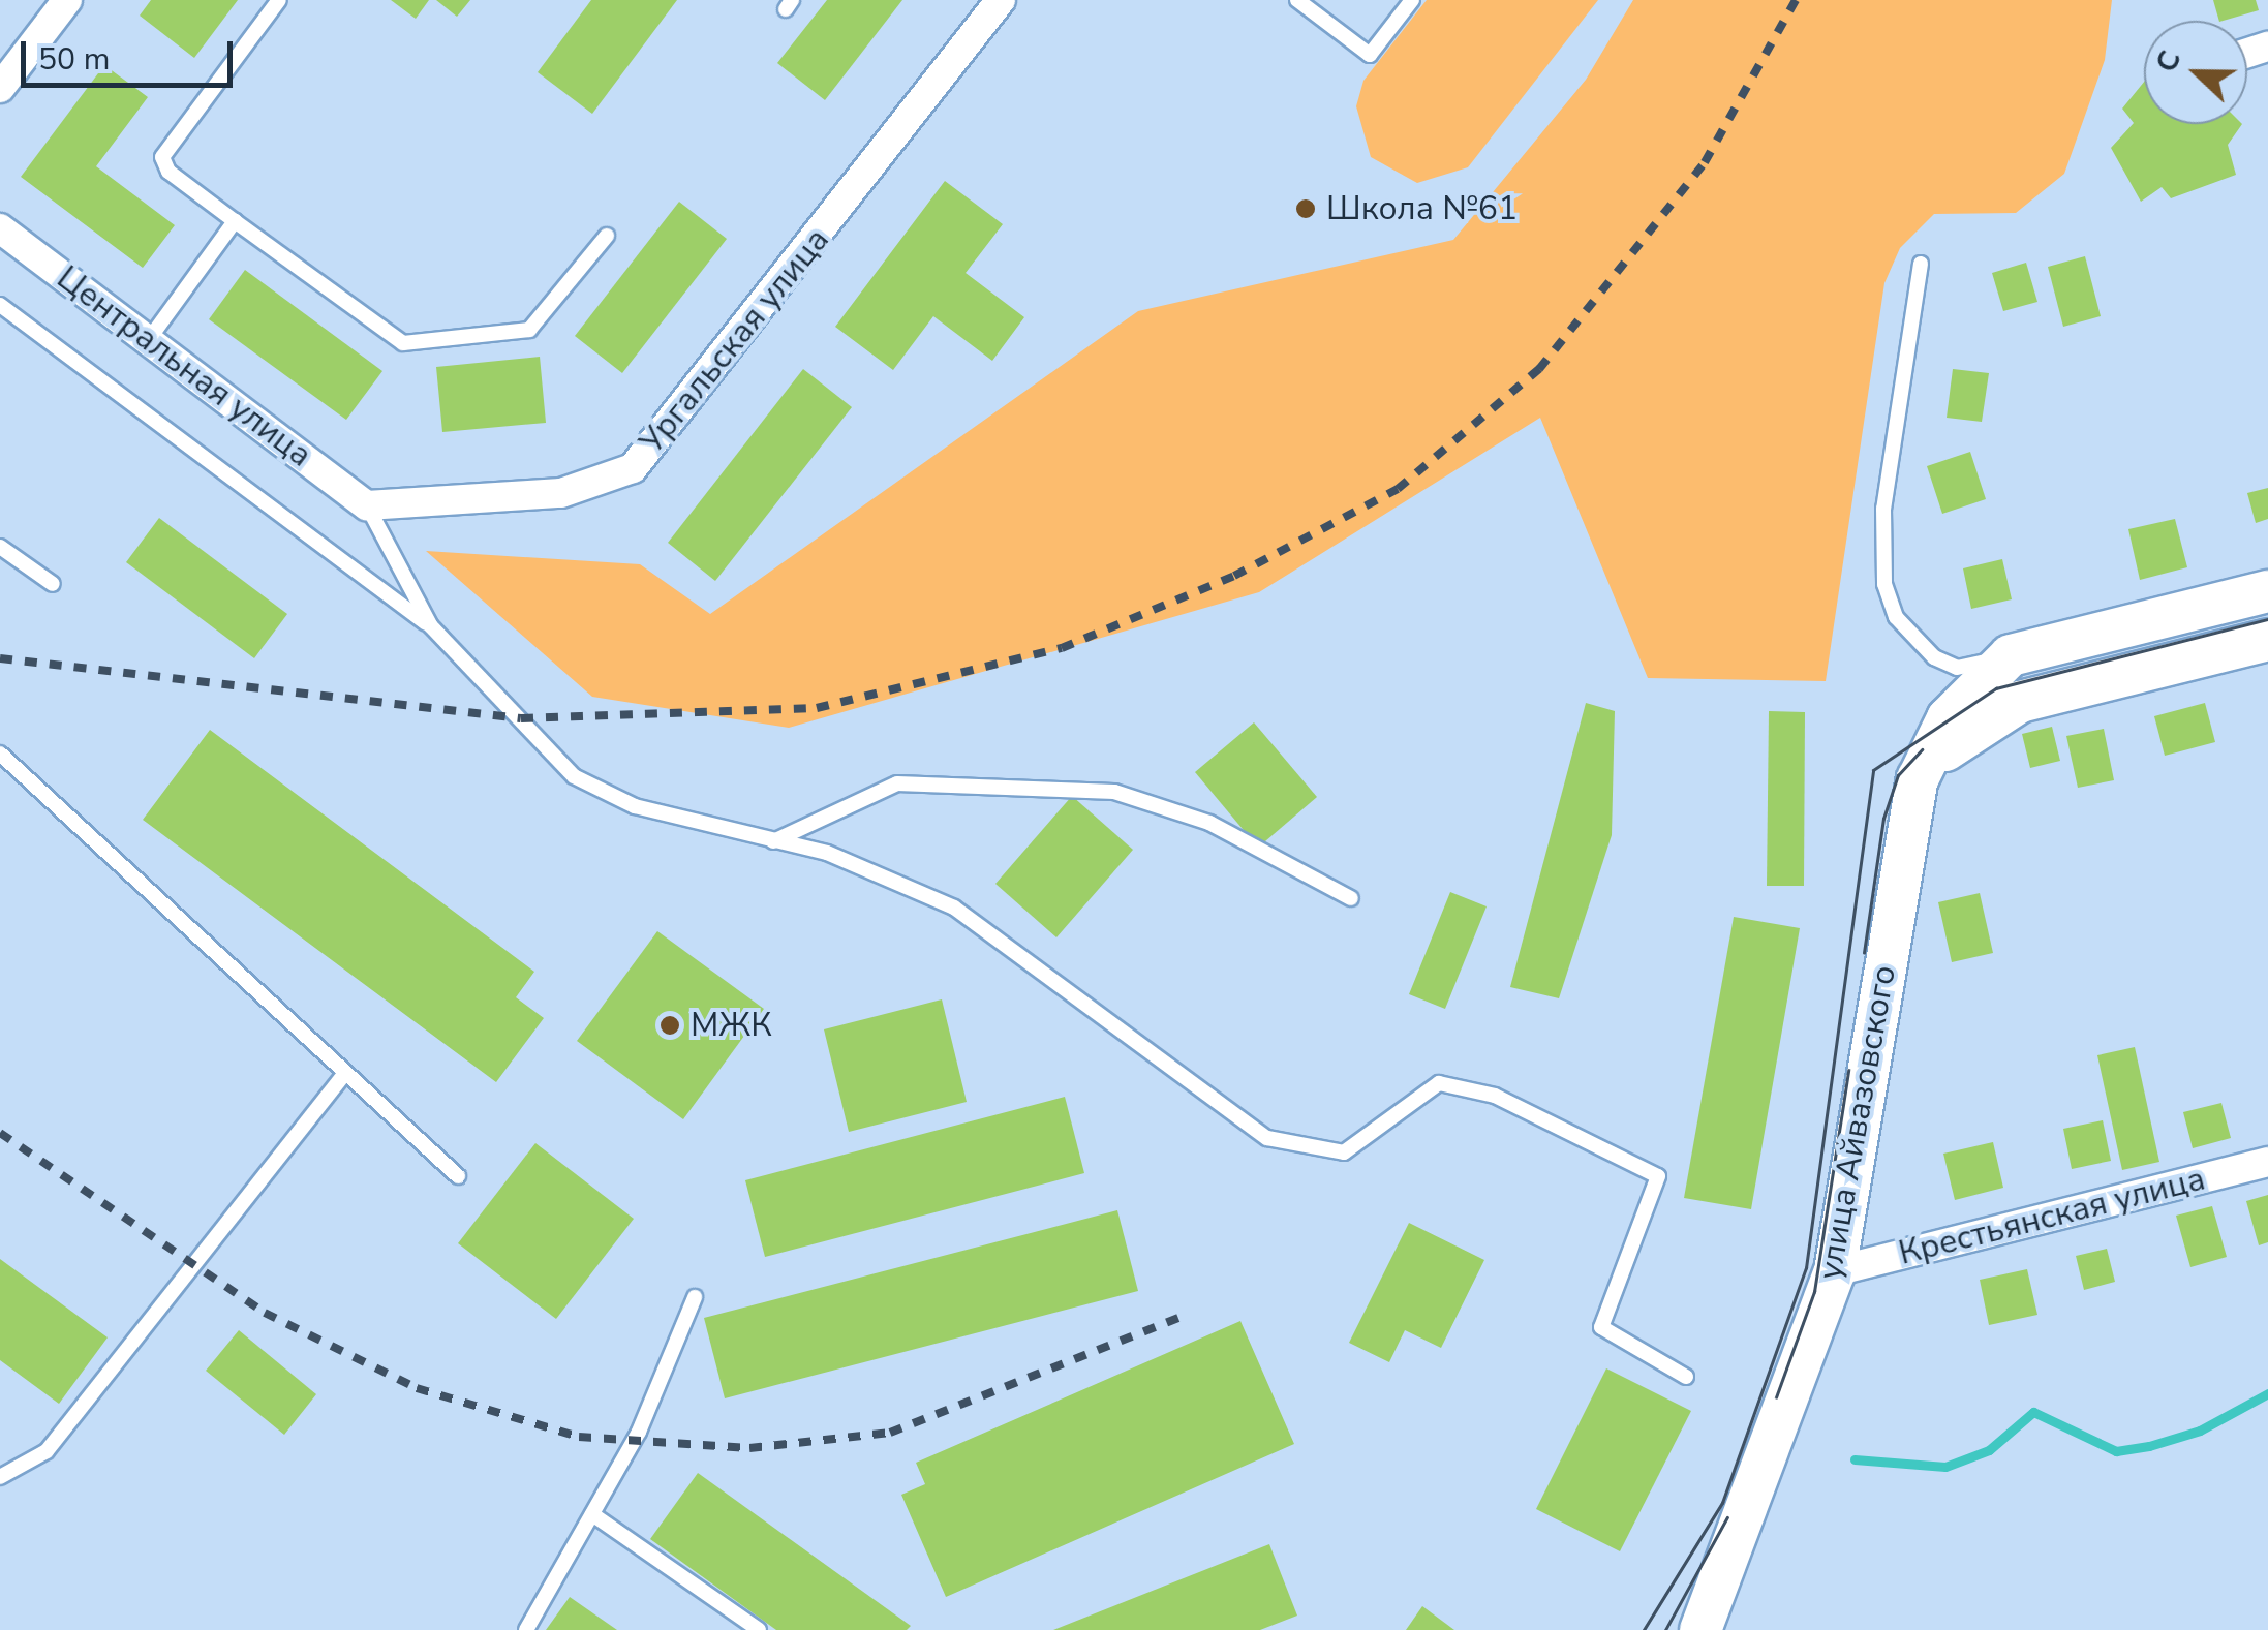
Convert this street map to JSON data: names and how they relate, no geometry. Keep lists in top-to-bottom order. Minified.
{"streets":{"street":["Ургальская улица","Центральная улица","улица Айвазовского","Крестьянская улица"]},"crossings":[["Ургальская улица","Центральная улица"],["улица Айвазовского","Крестьянская улица"]],"places":["Школа №61","МЖК"],"scale_bar":"50 m","north":"left"}
